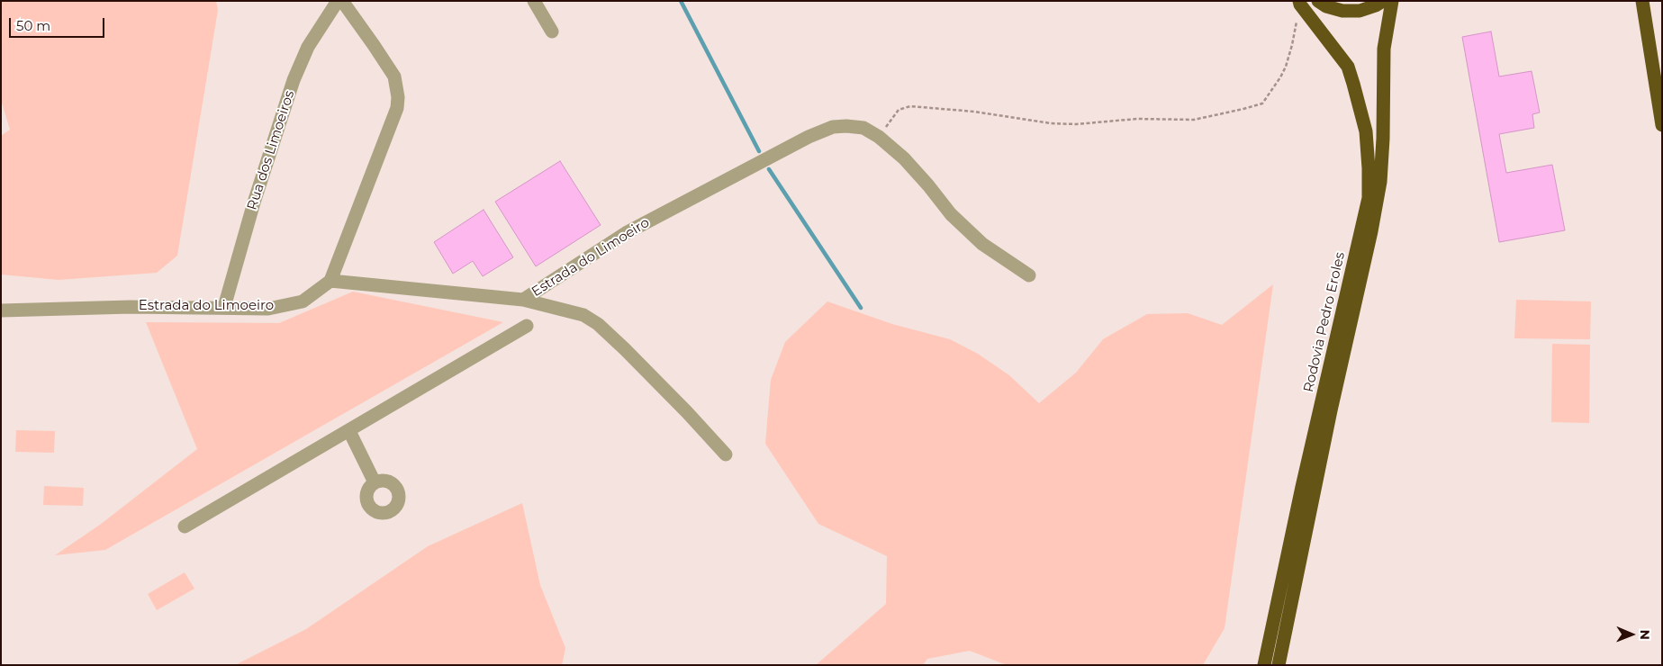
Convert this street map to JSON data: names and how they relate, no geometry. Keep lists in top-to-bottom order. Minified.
{"streets":{"highway":["Rodovia Pedro Eroles"],"street":["Rua dos Limoeiros","Estrada do Limoeiro"]},"crossings":[["Rua dos Limoeiros","Estrada do Limoeiro"]],"scale_bar":"50 m","north":"right"}
